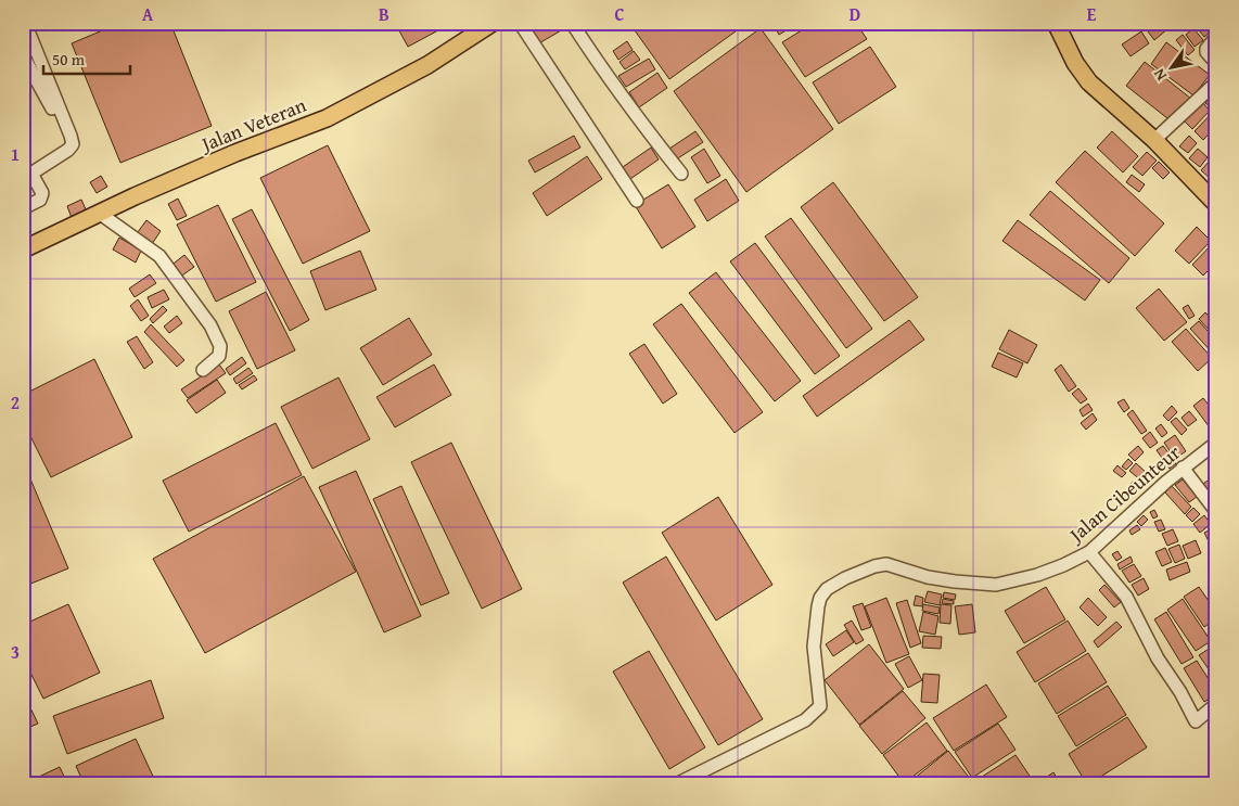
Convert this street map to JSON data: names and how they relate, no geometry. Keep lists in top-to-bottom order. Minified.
{"streets":{"main road":["Jalan Veteran"],"street":["Jalan Cibeunteur"]},"scale_bar":"50 m","north":"bottom left","grid":{"columns":["A","B","C","D","E"],"rows":["1","2","3"]}}
